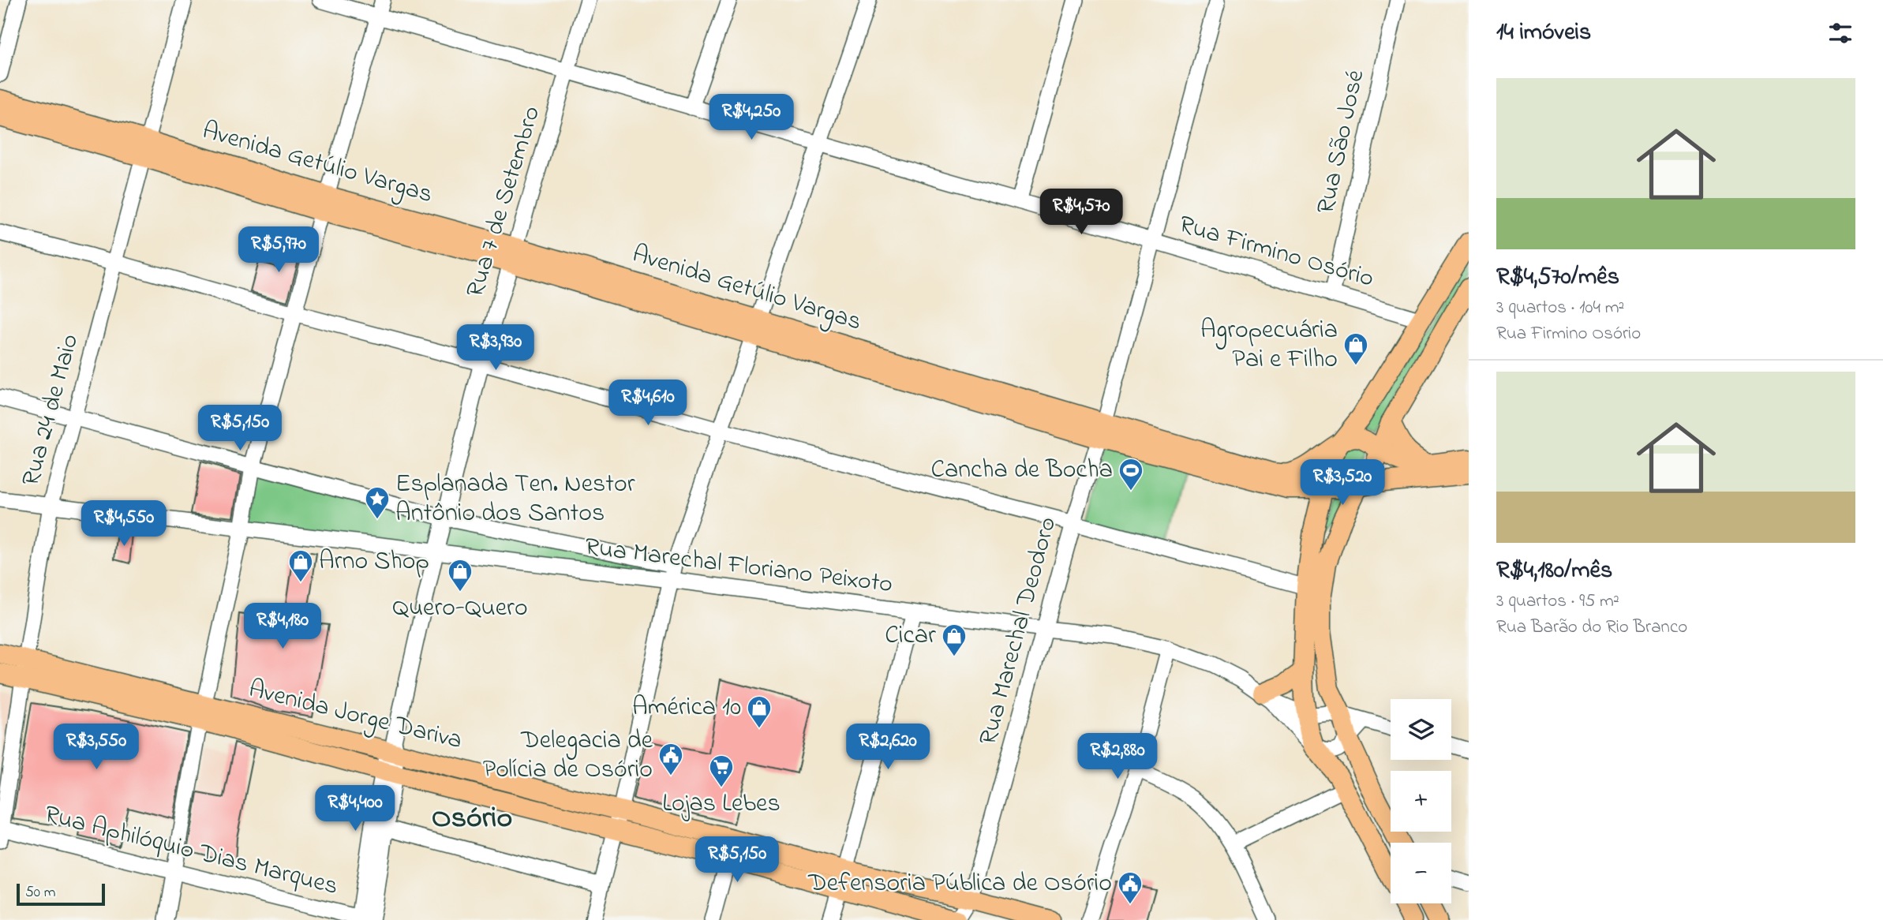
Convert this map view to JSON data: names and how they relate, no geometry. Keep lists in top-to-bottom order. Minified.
{"streets":{"main road":["Avenida Getúlio Vargas","Avenida Jorge Dariva"],"street":["Rua São José","Rua 7 de Setembro","Rua Firmino Osório","Rua 24 de Maio","Rua Marechal Floriano Peixoto","Rua Marechal Deodoro","Rua Aphilóquio Dias Marques"]},"crossings":[["Rua São José","Rua Firmino Osório"],["Avenida Getúlio Vargas","Rua 7 de Setembro"],["Avenida Getúlio Vargas","Rua 24 de Maio"],["Avenida Getúlio Vargas","Rua Marechal Deodoro"],["Rua 7 de Setembro","Rua Firmino Osório"],["Rua 7 de Setembro","Rua Marechal Floriano Peixoto"],["Rua 7 de Setembro","Avenida Jorge Dariva"],["Rua 7 de Setembro","Rua Aphilóquio Dias Marques"],["Rua Firmino Osório","Rua Marechal Deodoro"],["Rua 24 de Maio","Rua Marechal Floriano Peixoto"],["Rua 24 de Maio","Avenida Jorge Dariva"],["Rua 24 de Maio","Rua Aphilóquio Dias Marques"],["Rua Marechal Floriano Peixoto","Rua Marechal Deodoro"],["Rua Marechal Deodoro","Avenida Jorge Dariva"]],"districts":["Osório"],"places":{"shop":["Agropecuária Pai e Filho","Arno Shop","Quero-Quero","Cicar","América 10"],"sports":["Cancha de Bocha"],"place":["Esplanada Ten. Nestor Antônio dos Santos"],"public building":["Delegacia de Polícia de Osório","Defensoria Pública de Osório"],"supermarket":["Lojas Lebes"]},"scale_bar":"50 m","page":{"heading":"14 imóveis","list":[{"name":"R$4,570/mês","note":"3 quartos · 104 m² · Rua Firmino Osório"},{"name":"R$4,180/mês","note":"3 quartos · 95 m² · Rua Barão do Rio Branco"}],"price":["R$4,250","R$4,570","R$5,970","R$3,930","R$4,610","R$5,150","R$3,520","R$4,550","R$4,180","R$3,550","R$2,620","R$2,880","R$4,400","R$5,150"],"map_buttons":["+","−"],"scale":"50 m"}}
